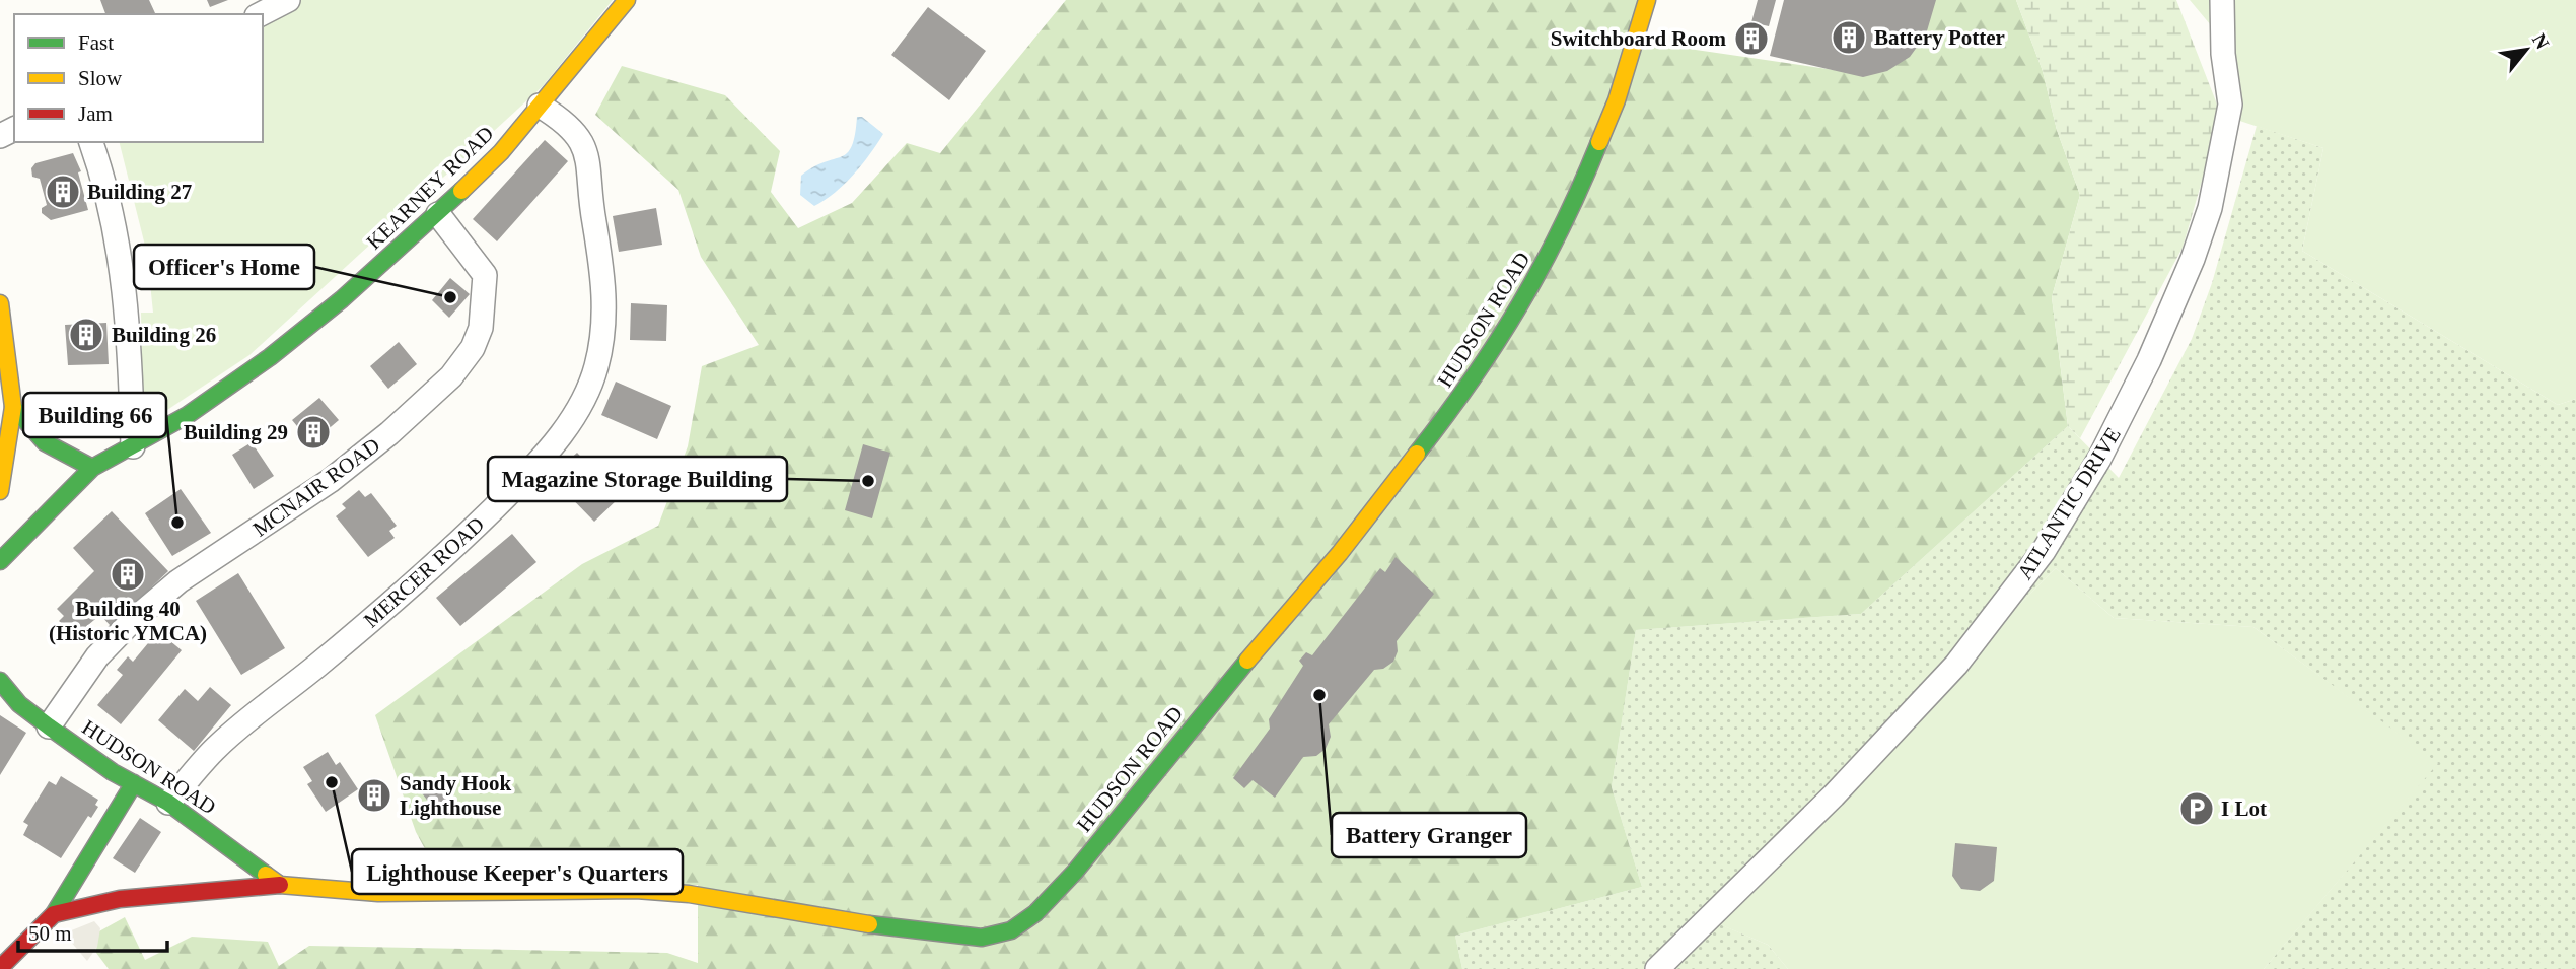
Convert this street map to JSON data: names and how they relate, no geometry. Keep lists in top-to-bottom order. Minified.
{"streets":{"street":["KEARNEY ROAD","HUDSON ROAD","MCNAIR ROAD","ATLANTIC DRIVE","MERCER ROAD"]},"crossings":[["KEARNEY ROAD","MCNAIR ROAD"],["KEARNEY ROAD","MERCER ROAD"],["HUDSON ROAD","MCNAIR ROAD"],["HUDSON ROAD","MERCER ROAD"]],"places":{"building":["Battery Potter","Switchboard Room","Building 27","Building 26","Building 29","Building 40 (Historic YMCA)","Sandy Hook Lighthouse"],"other":["Officer's Home","Magazine Storage Building","Building 66","Battery Granger","Lighthouse Keeper's Quarters"],"parking":["I Lot"]},"legend":["Fast","Slow","Jam"],"scale_bar":"50 m","north":"top right"}
